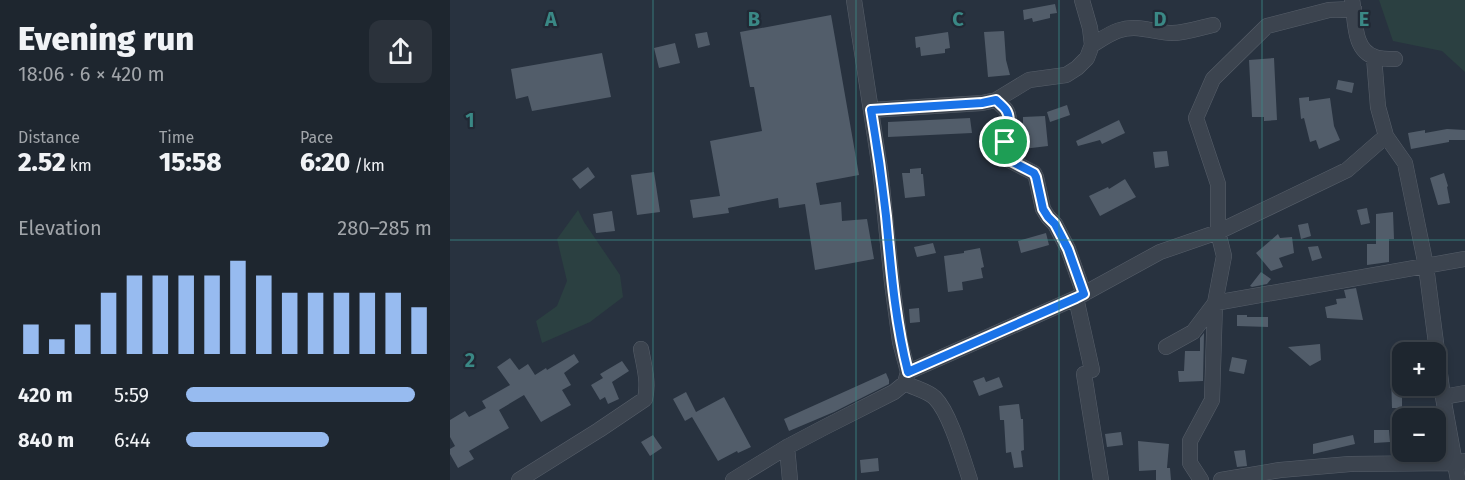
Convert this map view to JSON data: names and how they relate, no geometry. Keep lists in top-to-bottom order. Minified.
{"page":{"heading":["Evening run","18:06 · 6 × 420 m"],"stats":[["Distance","2.52 km"],["Time","15:58"],["Pace","6:20 /km"]],"chart":["Elevation","280–285 m"],"map_buttons":["+","−"],"list":[{"name":"420 m","note":"5:59"},{"name":"840 m","note":"6:44"}]},"grid":{"columns":["A","B","C","D","E"],"rows":["1","2"]}}
